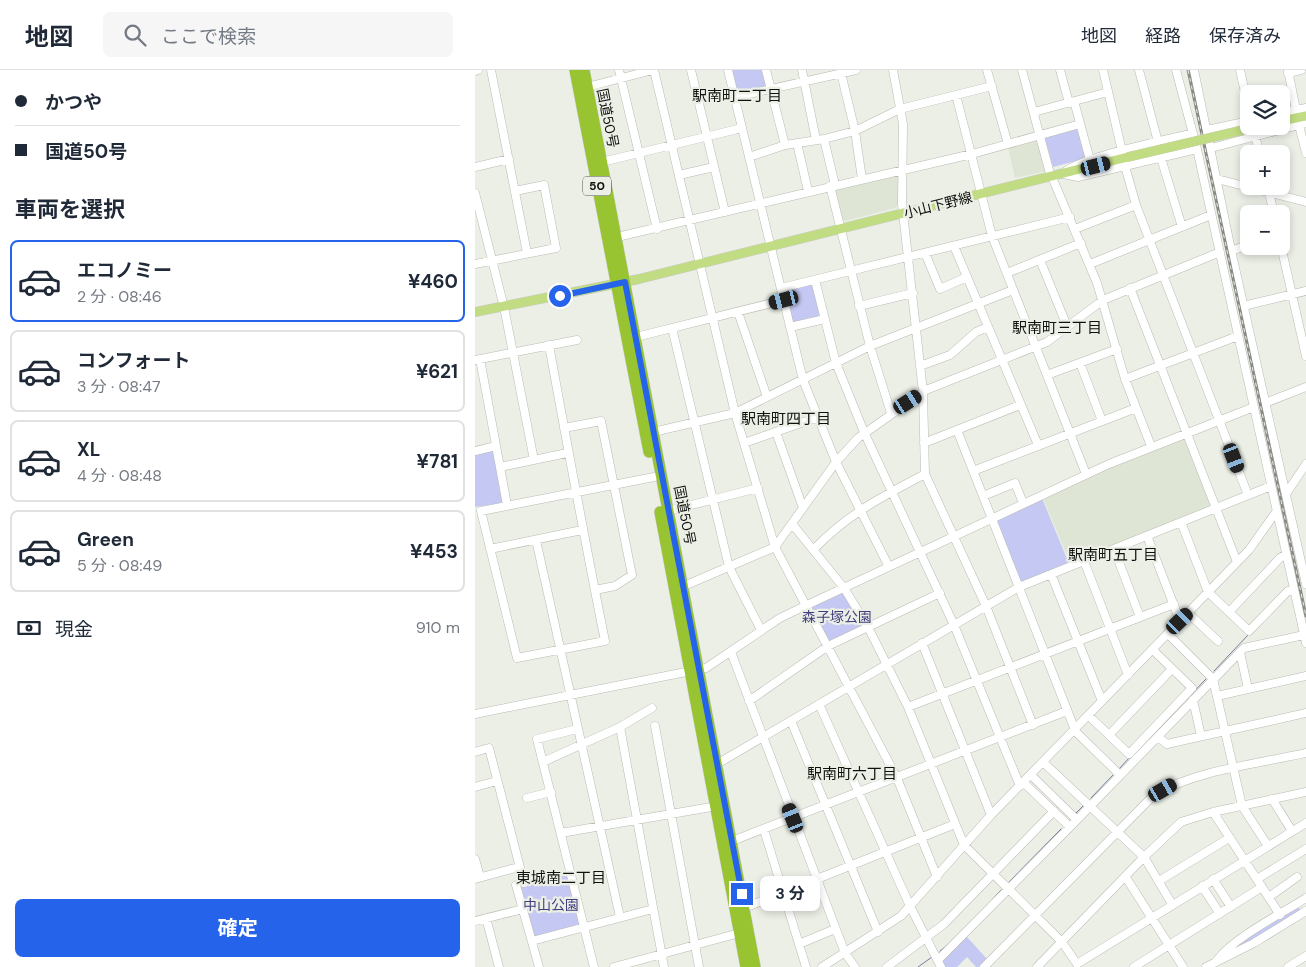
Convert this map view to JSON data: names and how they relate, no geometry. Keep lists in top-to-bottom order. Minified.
{"streets":{"highway":["国道50号","50"],"main road":["小山下野線"]},"crossings":[["国道50号","小山下野線"]],"districts":["駅南町二丁目","駅南町三丁目","駅南町四丁目","駅南町五丁目","駅南町六丁目","東城南二丁目"],"parks":["森子塚公園","中山公園"],"page":{"header":"地図","search":"ここで検索","nav":["地図","経路","保存済み"],"banner":["かつや","国道50号"],"map_buttons":["+","−"],"heading":"車両を選択","list":[{"name":"エコノミー","note":"2 分 · 08:46","value":"¥460"},{"name":"コンフォート","note":"3 分 · 08:47","value":"¥621"},{"name":"XL","note":"4 分 · 08:48","value":"¥781"},{"name":"Green","note":"5 分 · 08:49","value":"¥453"}],"pay":["現金","910 m"],"bubble":"3 分","buttons":"確定"}}
